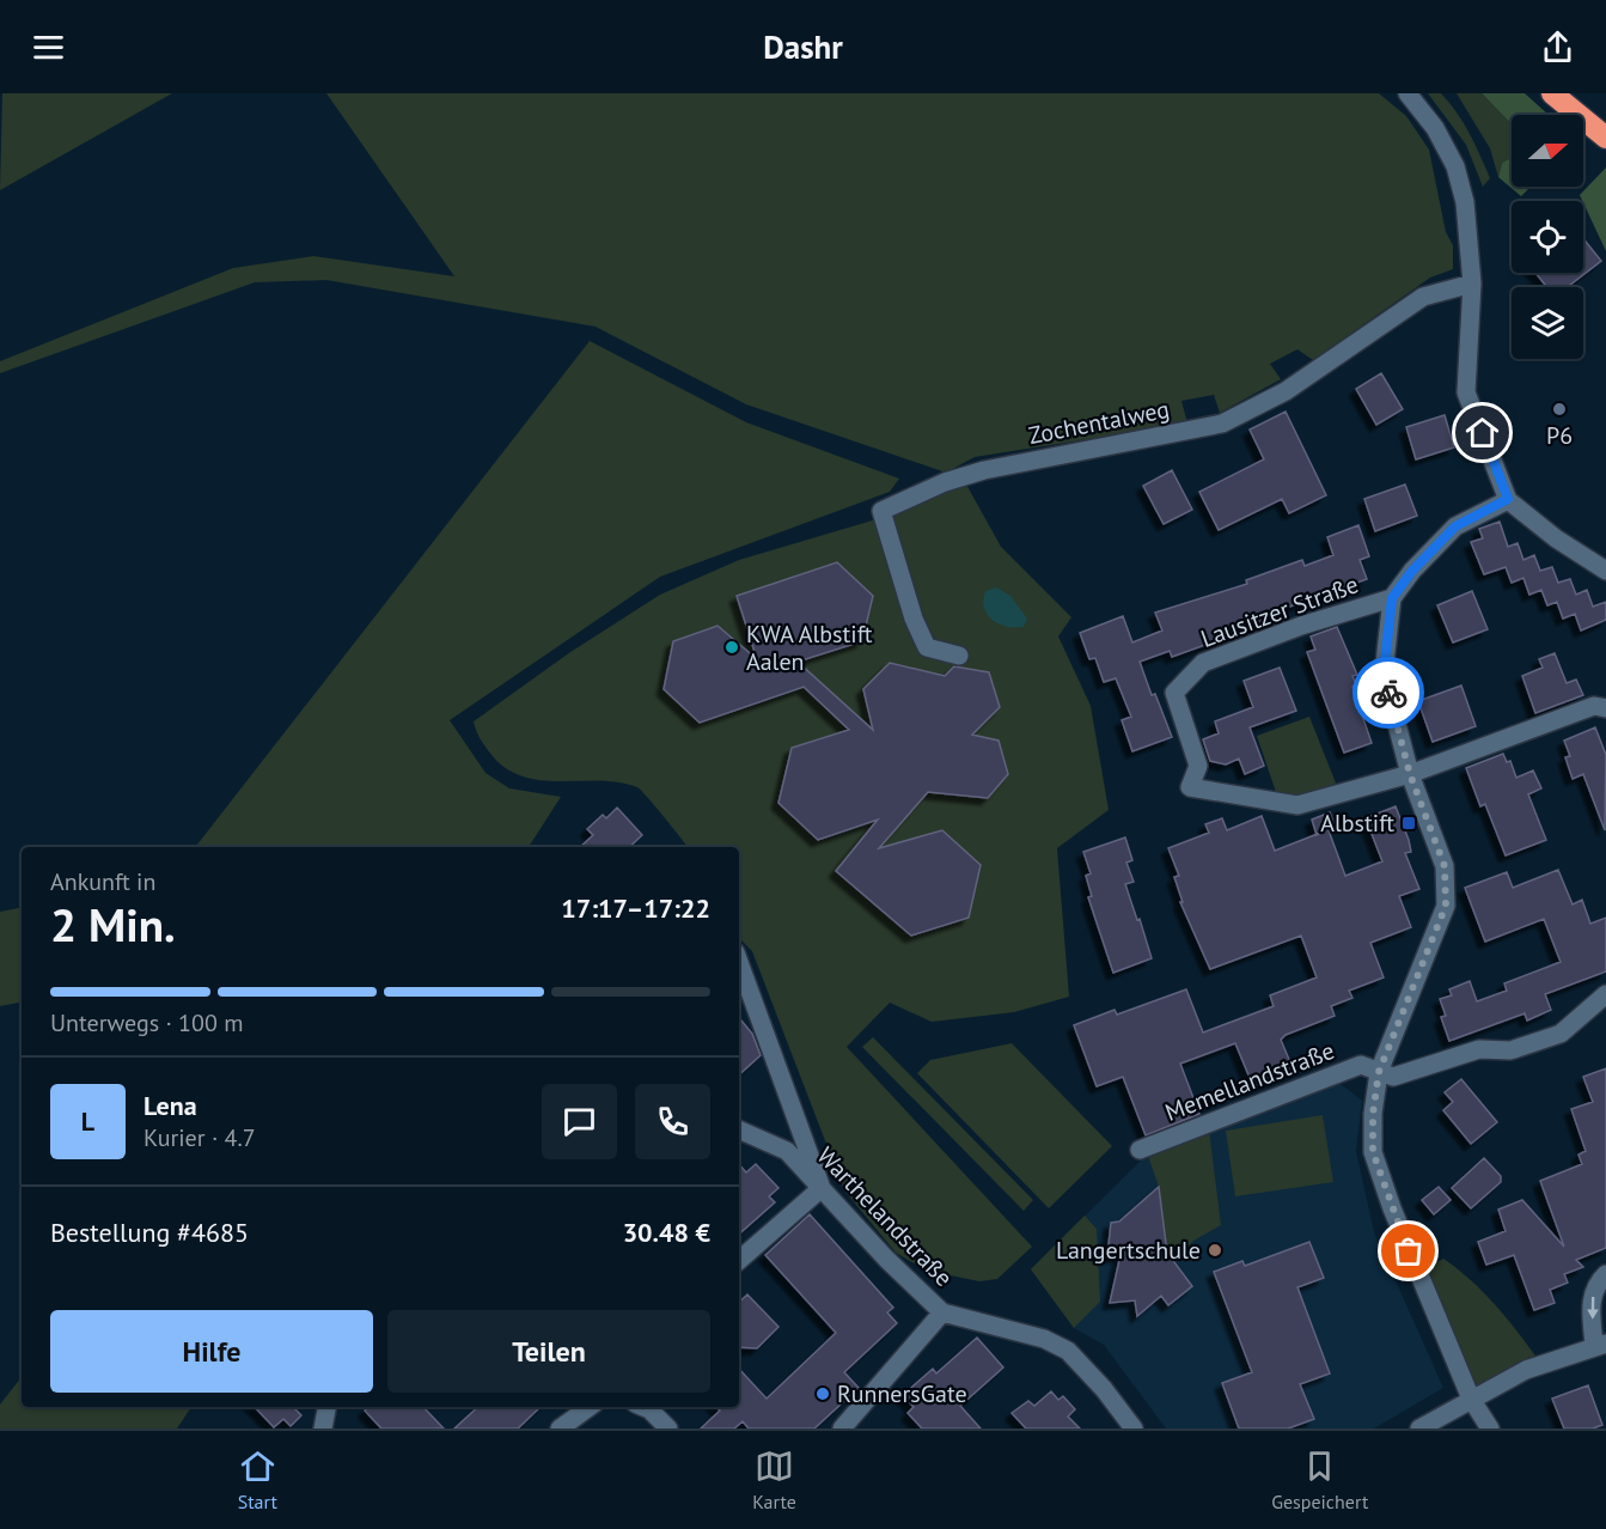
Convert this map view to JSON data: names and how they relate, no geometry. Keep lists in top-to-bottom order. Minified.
{"streets":{"street":["Zochentalweg","Lausitzer Straße","Memellandstraße","Warthelandstraße"]},"places":{"other":["P6","KWA Albstift Aalen","Langertschule","RunnersGate"],"transit":["Albstift"]},"north":"right","page":{"header":"Dashr","heading":["2 Min.","Ankunft in","17:17–17:22"],"panel":["Lena","Kurier · 4.7","Bestellung #4685","30.48 €"],"bar":"Unterwegs · 100 m","round":"L","buttons":["Hilfe","Teilen"],"tabs":["Start","Karte","Gespeichert"]}}
